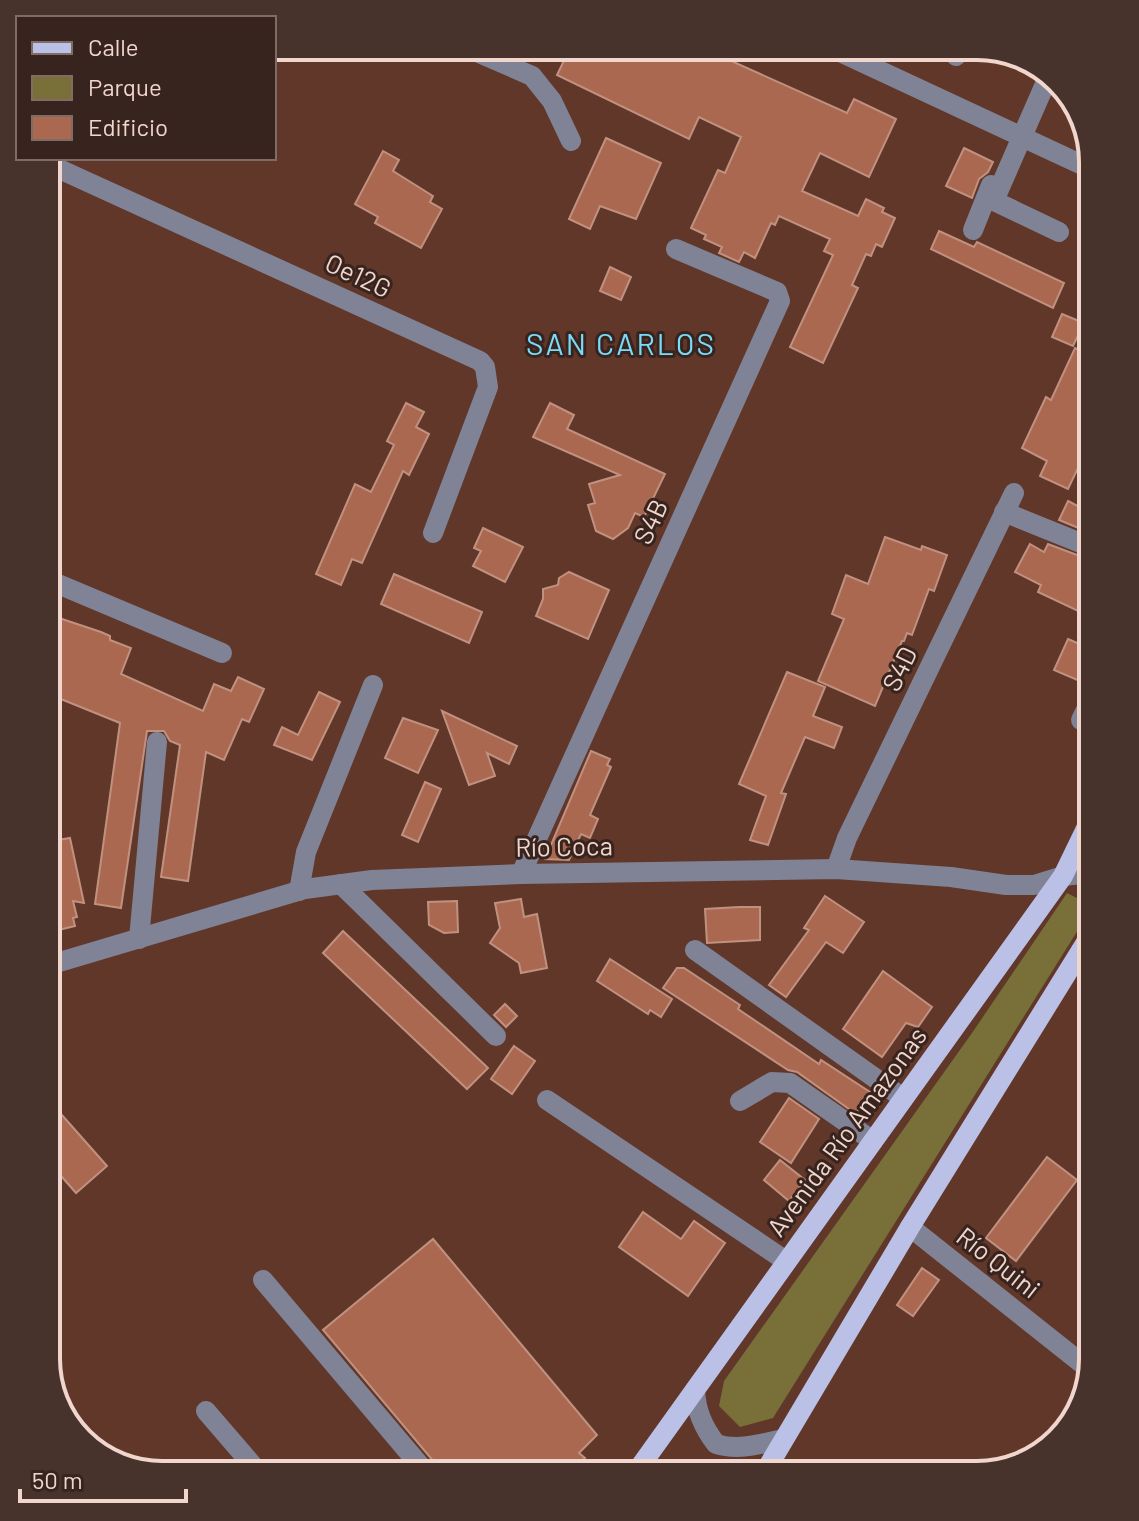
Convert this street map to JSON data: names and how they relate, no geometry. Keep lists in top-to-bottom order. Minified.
{"streets":{"main road":["Avenida Río Amazonas"],"street":["Oe12G","S4B","S4D","Río Coca","Río Quini"]},"crossings":[["S4B","Río Coca"],["S4D","Río Coca"],["Río Coca","Avenida Río Amazonas"]],"districts":["SAN CARLOS"],"legend":["Calle","Parque","Edificio"],"scale_bar":"50 m"}
